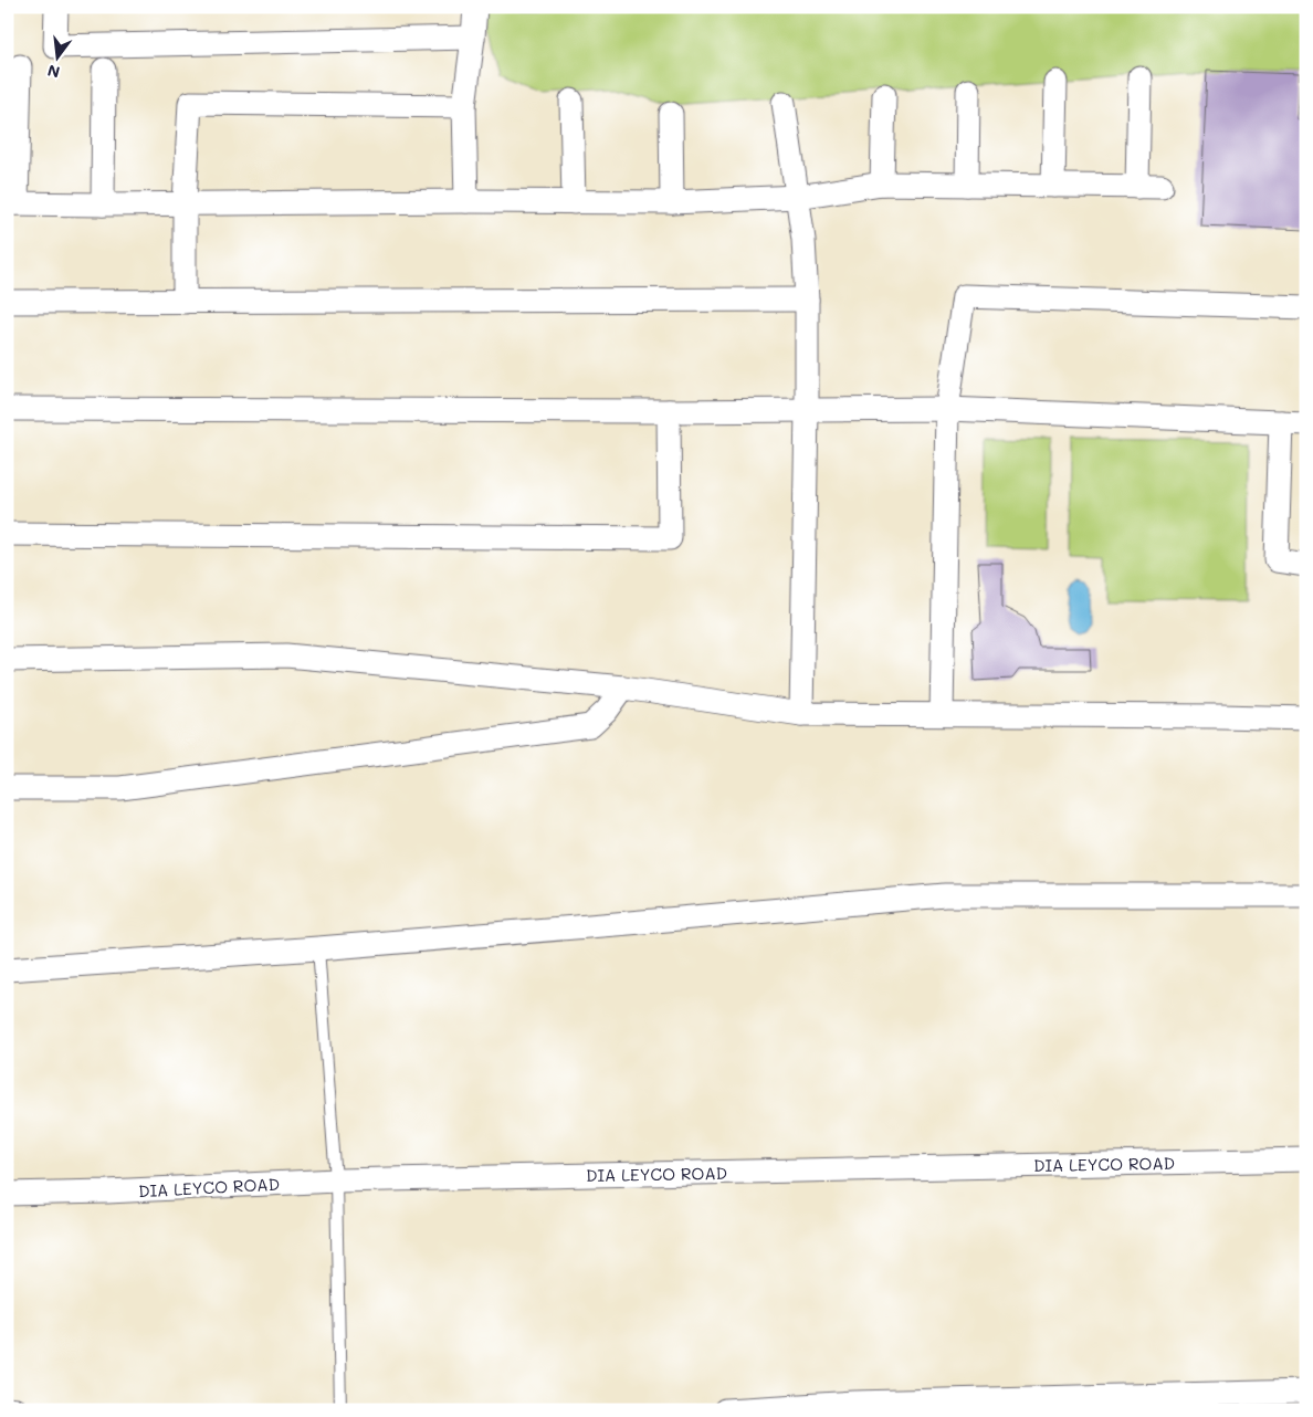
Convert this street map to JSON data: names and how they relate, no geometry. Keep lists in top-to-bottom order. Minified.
{"streets":{"street":["DIA LEYCO ROAD"]},"north":"bottom"}
